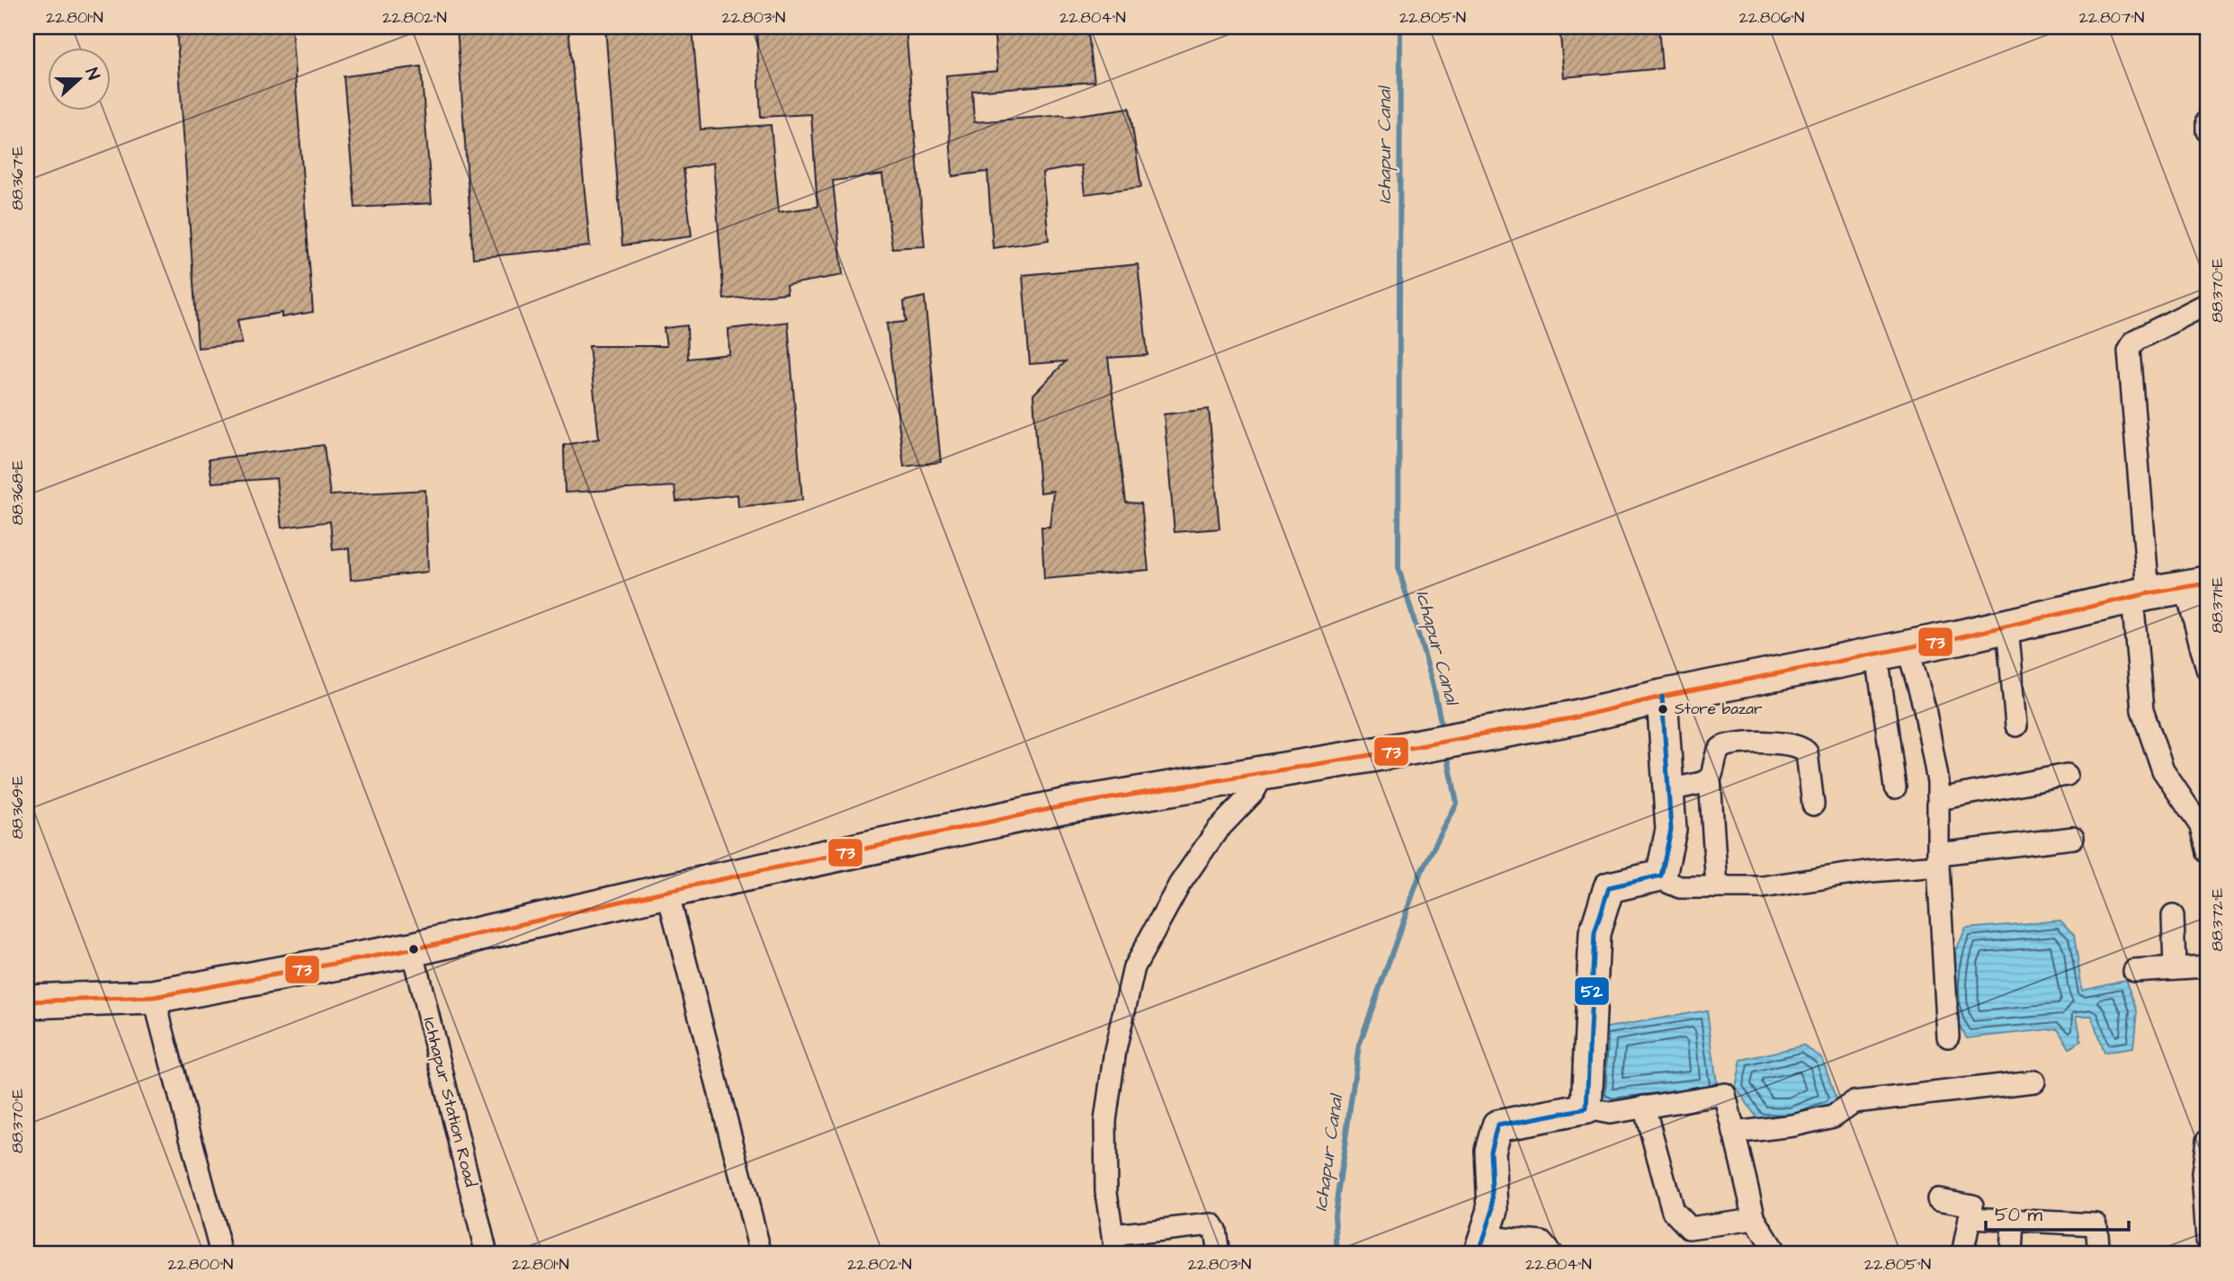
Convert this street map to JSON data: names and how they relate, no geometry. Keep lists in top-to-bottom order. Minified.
{"streets":{"street":["Ichhapur Station Road"]},"water":["Ichapur Canal"],"places":["Store bazar"],"lines":["transit line 73","transit line 52"],"scale_bar":"50 m","north":"right","coordinates":["22.801°N","22.802°N","22.803°N","22.804°N","22.805°N","22.806°N","22.807°N","88.367°E","88.370°E","88.368°E","88.371°E","88.369°E","88.372°E","22.800°N"]}
